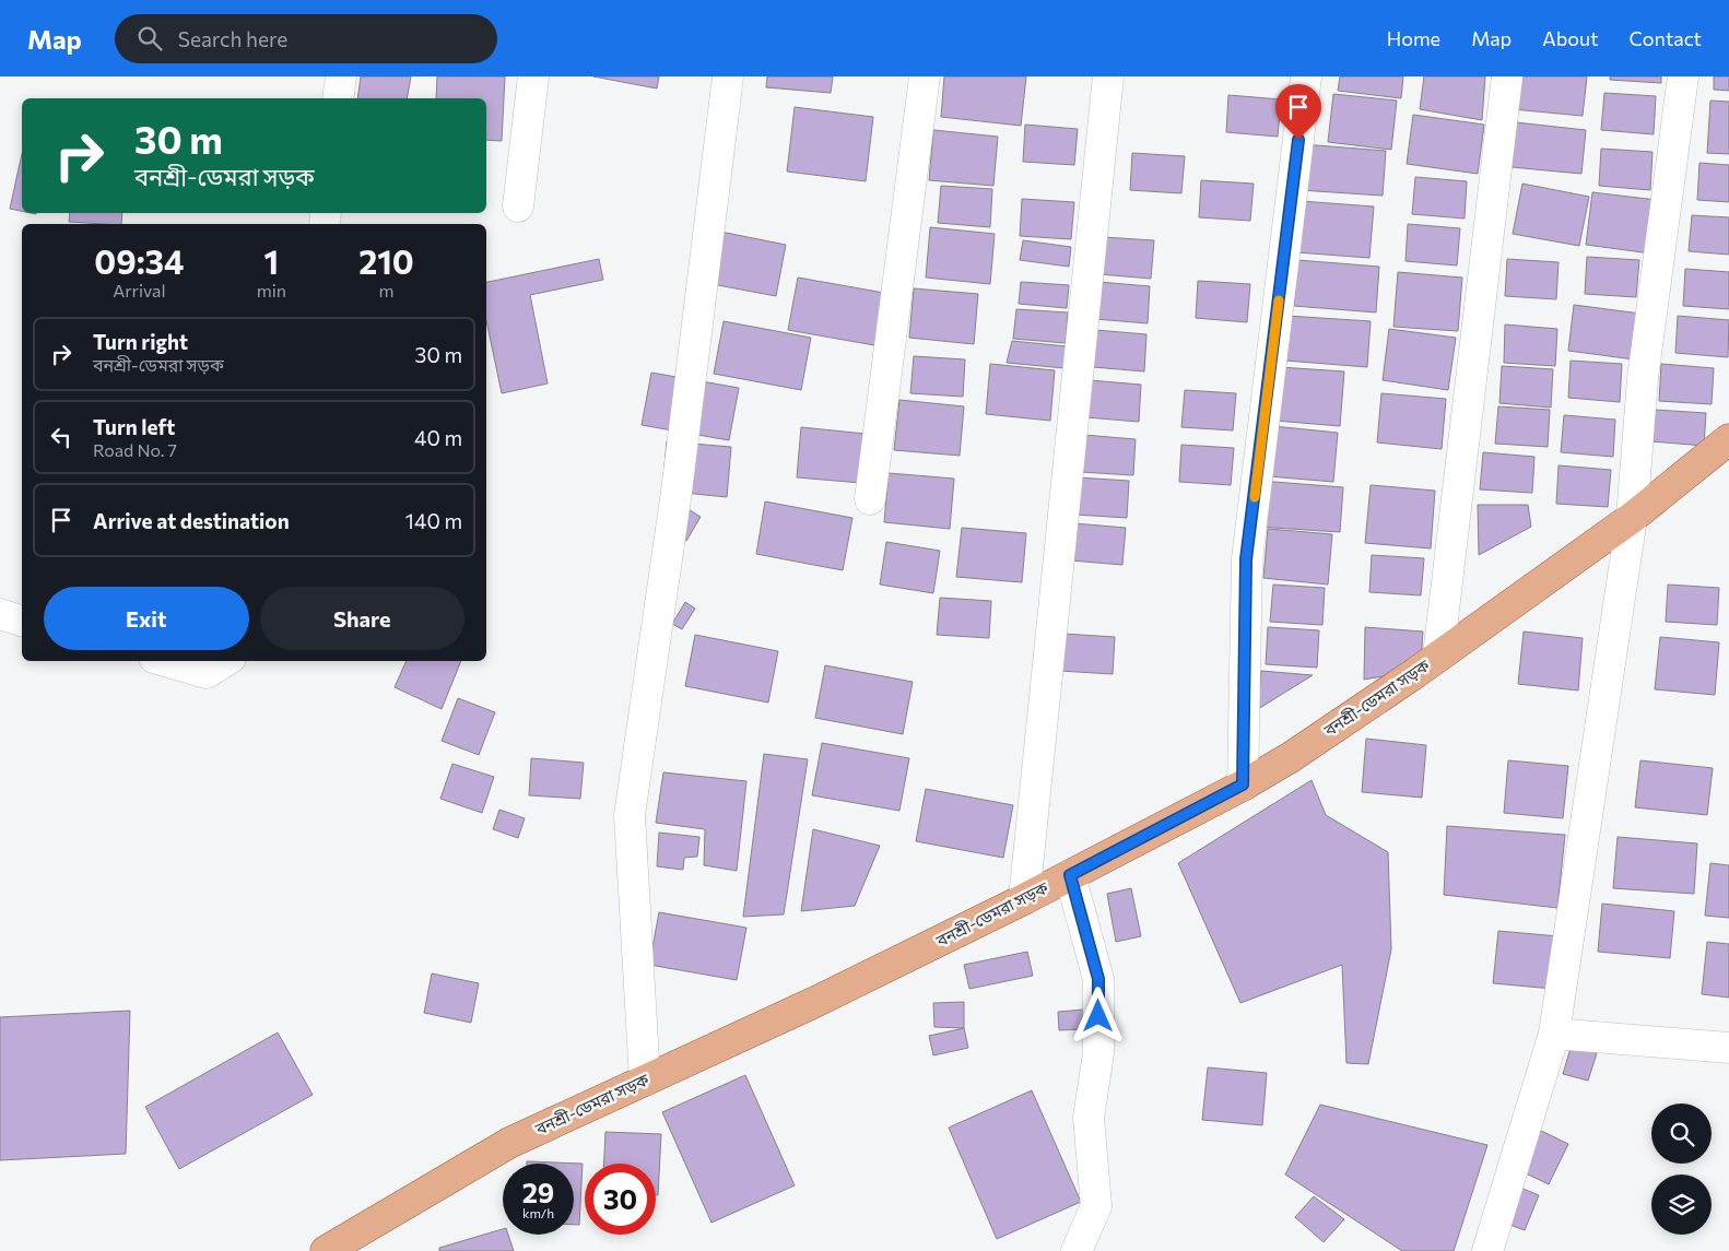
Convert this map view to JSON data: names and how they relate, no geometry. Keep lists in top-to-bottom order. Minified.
{"streets":{"main road":["বনশ্রী-ডেমরা সড়ক"]},"page":{"header":"Map","search":"Search here","nav":["Home","Map","About","Contact"],"turn":["30 m","বনশ্রী-ডেমরা সড়ক"],"eta":["09:34","Arrival","1","min","210","m"],"list":[{"name":"Turn right","note":"বনশ্রী-ডেমরা সড়ক","value":"30 m"},{"name":"Turn left","note":"Road No. 7","value":"40 m"},{"name":"Arrive at destination","value":"140 m"}],"buttons":["Exit","Share"],"speed":"29 km/h","limit":"30"}}
